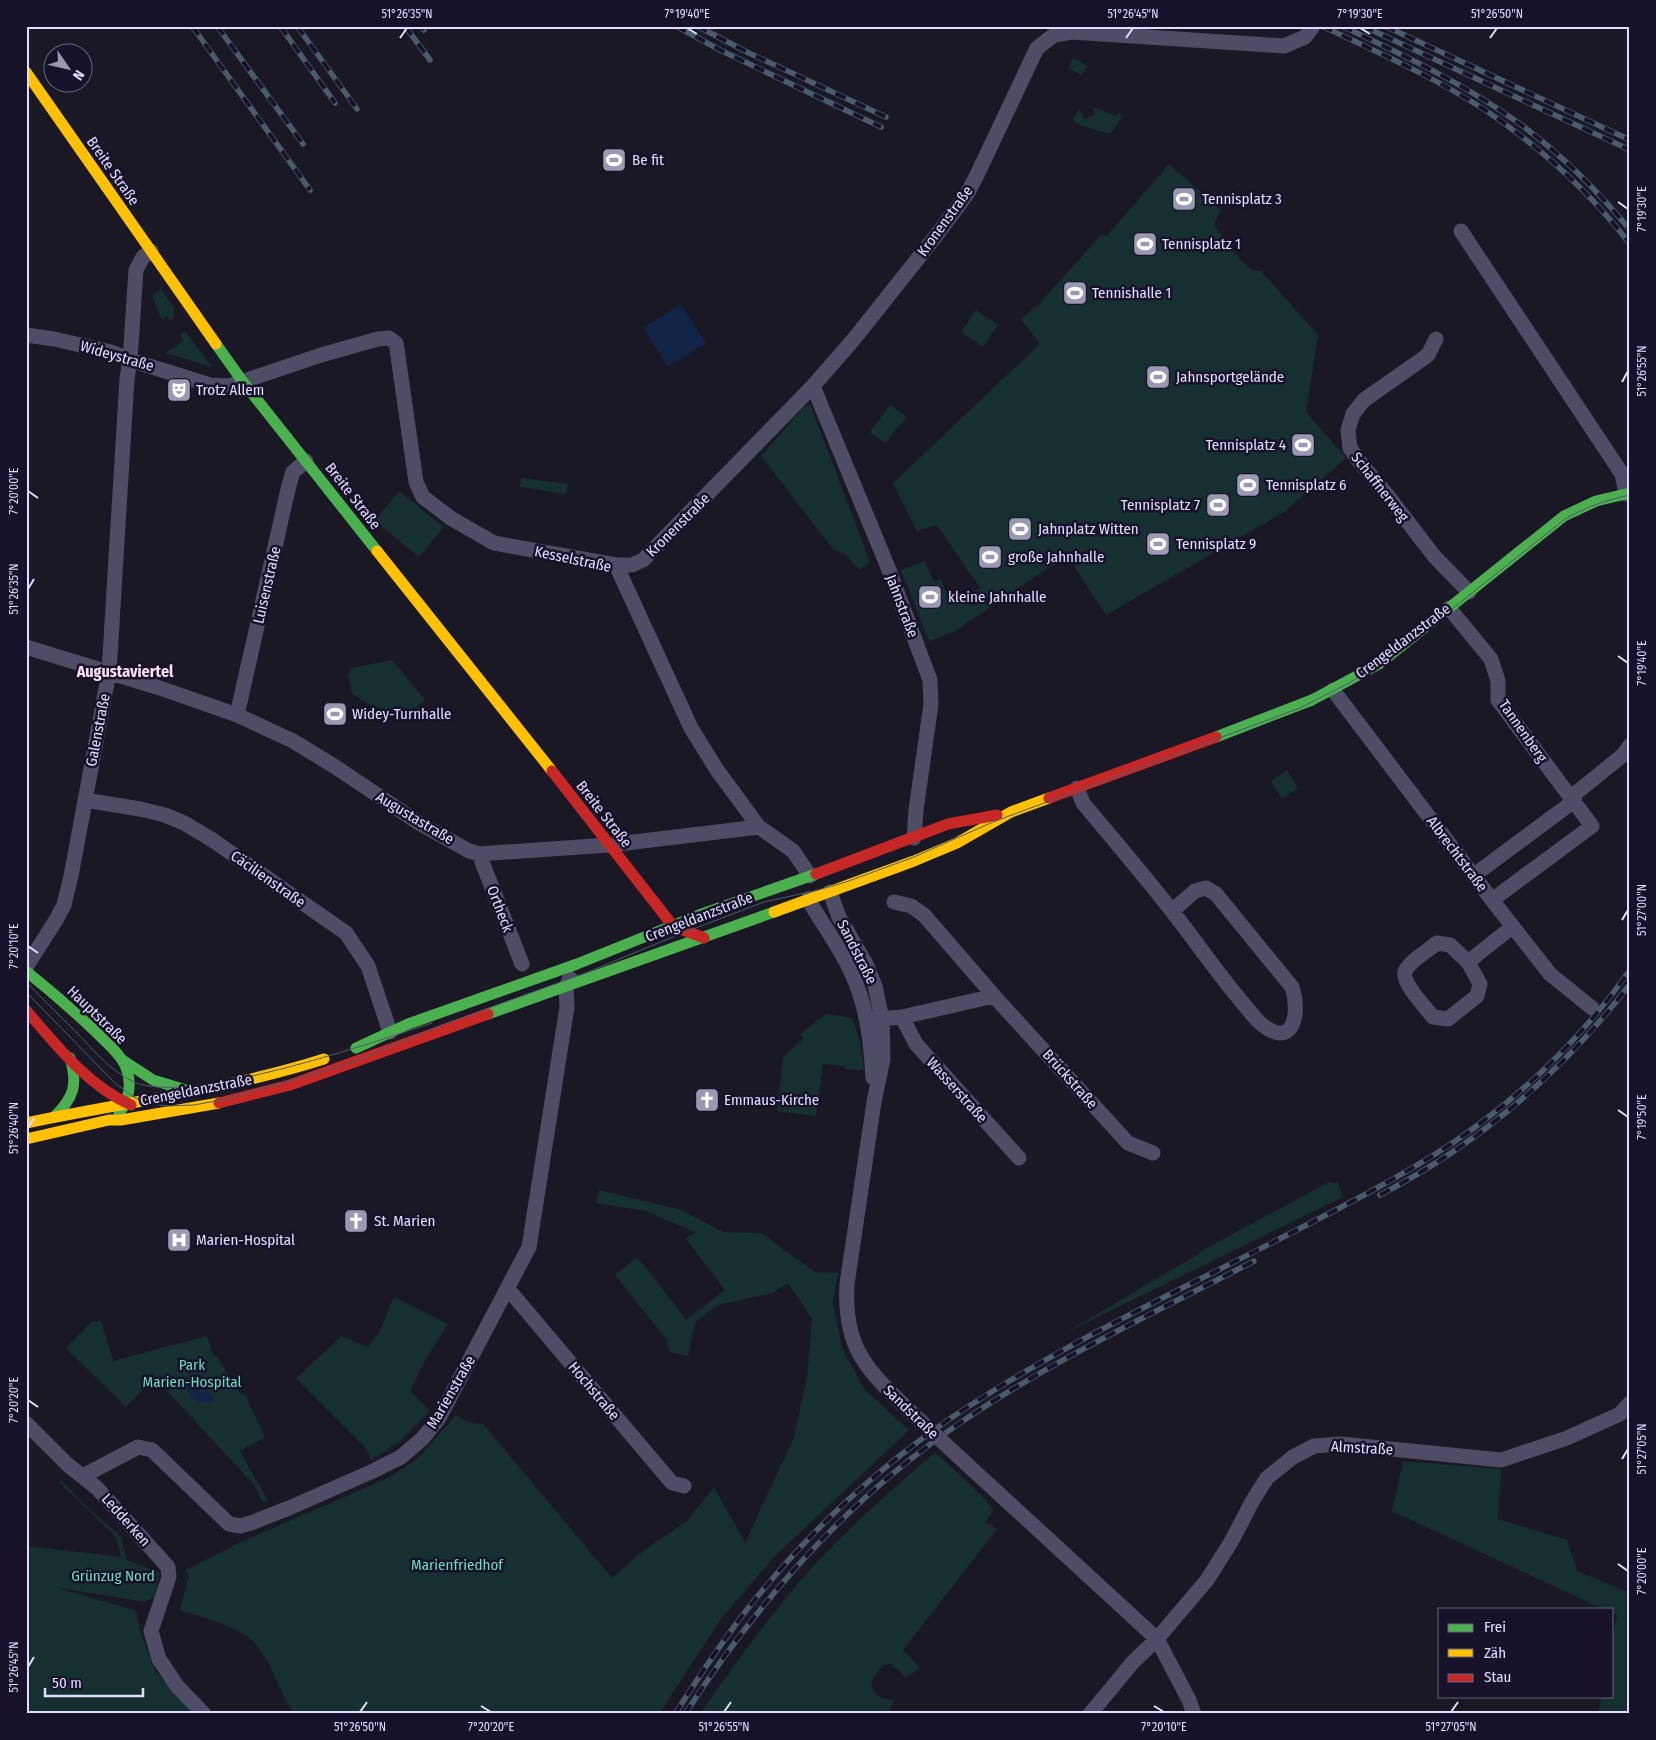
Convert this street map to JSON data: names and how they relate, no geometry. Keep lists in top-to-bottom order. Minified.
{"streets":{"main road":["Breite Straße","Crengeldanzstraße","Hauptstraße"],"street":["Kronenstraße","Wideystraße","Schaffnerweg","Kesselstraße","Luisenstraße","Jahnstraße","Galenstraße","Tannenberg","Augustastraße","Albrechtstraße","Cäcilienstraße","Ortheck","Sandstraße","Brückstraße","Wasserstraße","Hochstraße","Marienstraße","Almstraße","Ledderken"]},"crossings":[["Breite Straße","Wideystraße"],["Breite Straße","Luisenstraße"],["Breite Straße","Crengeldanzstraße"],["Breite Straße","Galenstraße"],["Breite Straße","Augustastraße"],["Kronenstraße","Kesselstraße"],["Kronenstraße","Jahnstraße"],["Wideystraße","Kesselstraße"],["Wideystraße","Galenstraße"],["Schaffnerweg","Crengeldanzstraße"],["Kesselstraße","Augustastraße"],["Luisenstraße","Augustastraße"],["Jahnstraße","Crengeldanzstraße"],["Crengeldanzstraße","Tannenberg"],["Crengeldanzstraße","Albrechtstraße"],["Crengeldanzstraße","Cäcilienstraße"],["Crengeldanzstraße","Sandstraße"],["Crengeldanzstraße","Hauptstraße"],["Crengeldanzstraße","Marienstraße"],["Galenstraße","Augustastraße"],["Galenstraße","Cäcilienstraße"],["Galenstraße","Hauptstraße"],["Tannenberg","Albrechtstraße"],["Augustastraße","Ortheck"],["Sandstraße","Almstraße"],["Hochstraße","Marienstraße"],["Marienstraße","Ledderken"]],"districts":["Augustaviertel"],"parks":["Park Marien-Hospital","Marienfriedhof","Grünzug Nord"],"places":{"sports":["Be fit","Tennisplatz 3","Tennisplatz 1","Tennishalle 1","Jahnsportgelände","Tennisplatz 4","Tennisplatz 6","Tennisplatz 7","Jahnplatz Witten","Tennisplatz 9","große Jahnhalle","kleine Jahnhalle","Widey-Turnhalle"],"theatre":["Trotz Allem"],"church":["Emmaus-Kirche","St. Marien"],"hospital":["Marien-Hospital"]},"legend":["Frei","Zäh","Stau"],"scale_bar":"50 m","north":"bottom right","coordinates":["51°26'35\"N","7°19'40\"E","51°26'45\"N","7°19'30\"E","51°26'50\"N","51°26'55\"N","7°20'00\"E","51°27'00\"N","7°20'10\"E","7°19'50\"E","51°26'40\"N","7°20'20\"E","51°27'05\"N"]}
